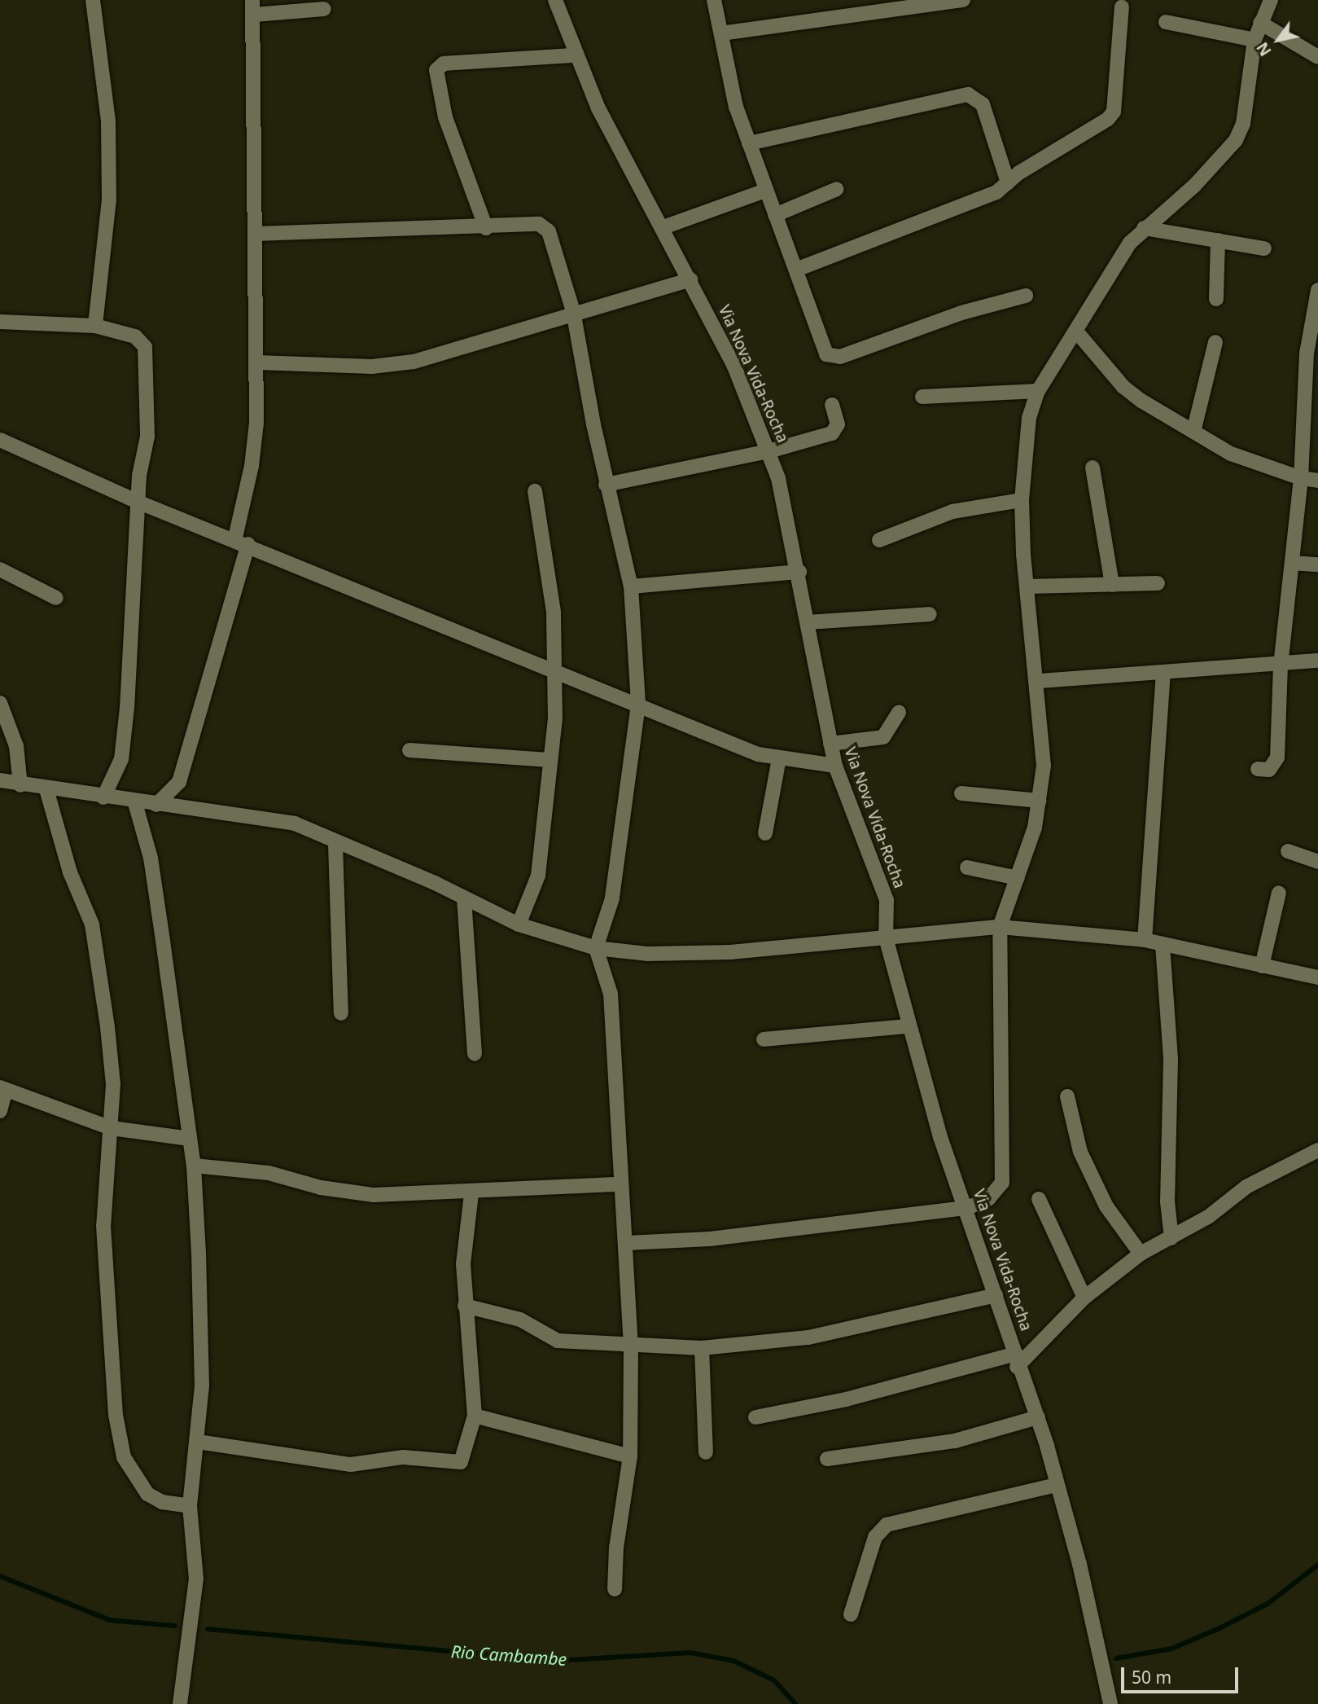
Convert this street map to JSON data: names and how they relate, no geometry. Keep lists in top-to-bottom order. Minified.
{"streets":{"street":["Via Nova Vida-Rocha"]},"water":["Rio Cambambe"],"scale_bar":"50 m","north":"bottom left"}
